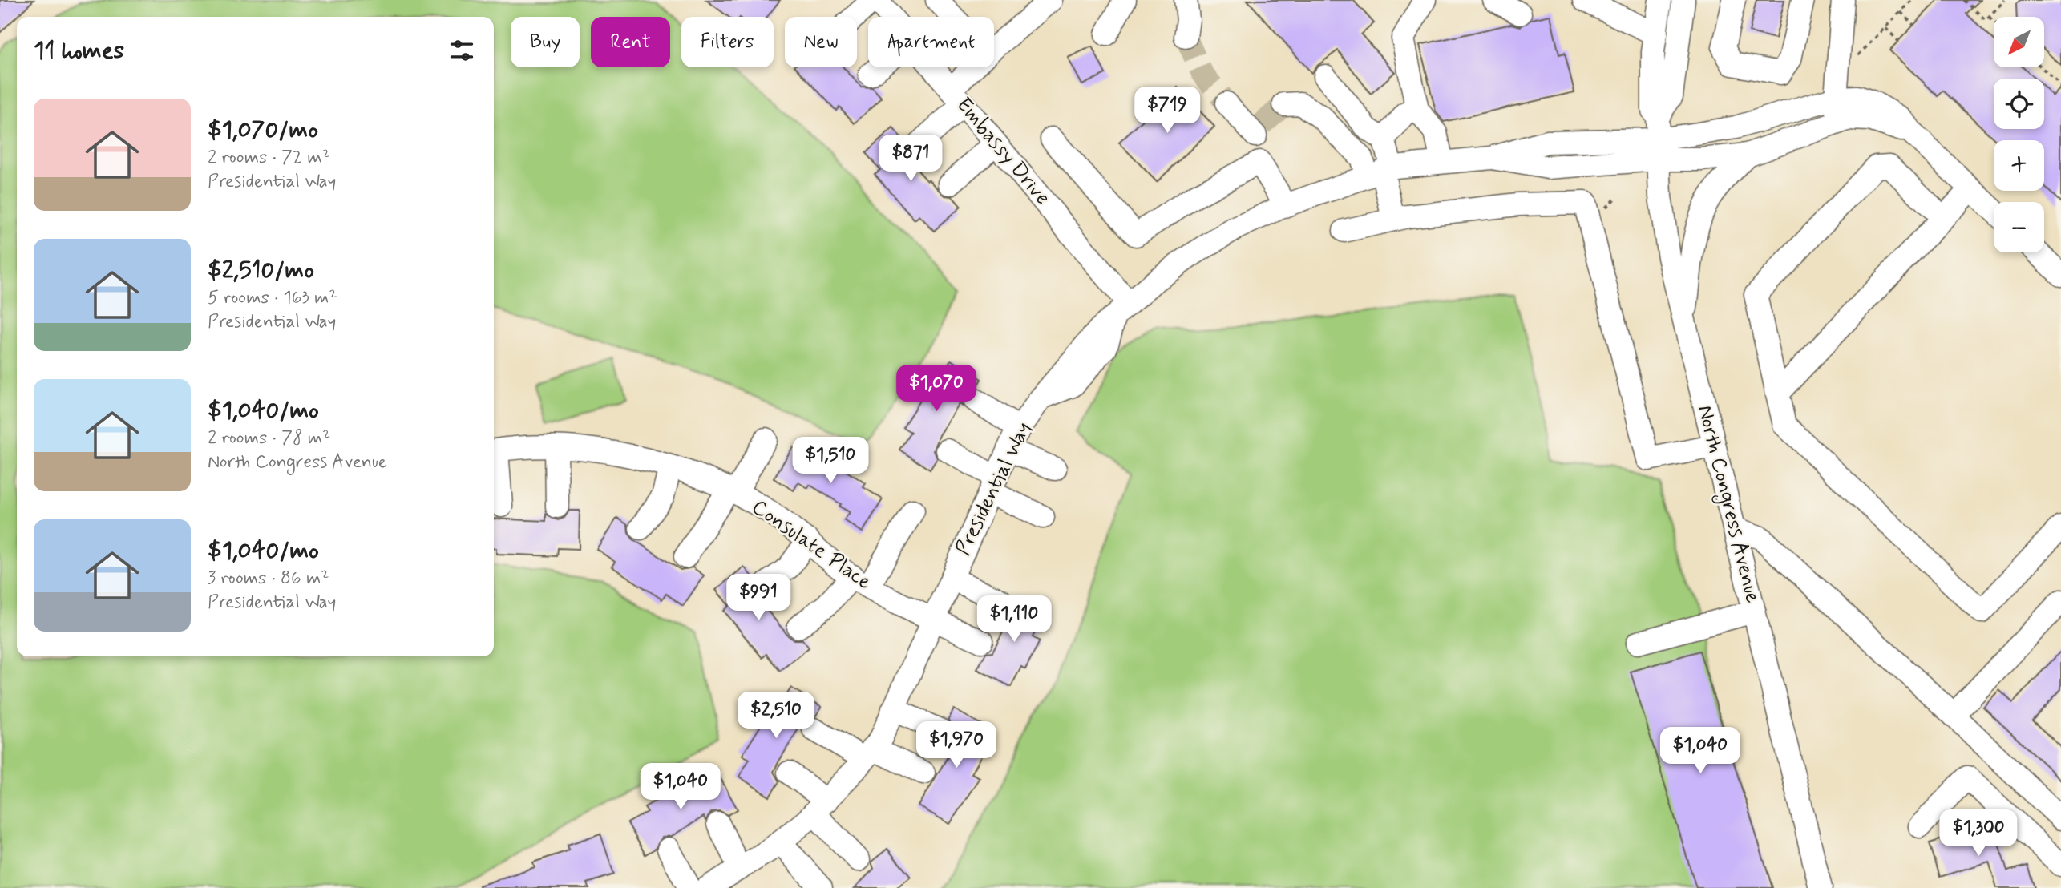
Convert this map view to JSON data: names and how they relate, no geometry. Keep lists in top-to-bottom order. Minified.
{"streets":{"street":["Embassy Drive","Presidential Way","North Congress Avenue","Consulate Place"]},"crossings":[["Embassy Drive","Presidential Way"],["Presidential Way","North Congress Avenue"],["Presidential Way","Consulate Place"]],"north":"bottom left","page":{"map_buttons":["+","−"],"chip":["Buy","Rent","Filters","New","Apartment"],"heading":"11 homes","list":[{"name":"$1,070/mo","note":"2 rooms · 72 m² · Presidential Way"},{"name":"$2,510/mo","note":"5 rooms · 163 m² · Presidential Way"},{"name":"$1,040/mo","note":"2 rooms · 78 m² · North Congress Avenue"},{"name":"$1,040/mo","note":"3 rooms · 86 m² · Presidential Way"}],"price":["$719","$871","$1,070","$1,510","$991","$1,110","$2,510","$1,970","$1,040","$1,040","$1,300"]}}
